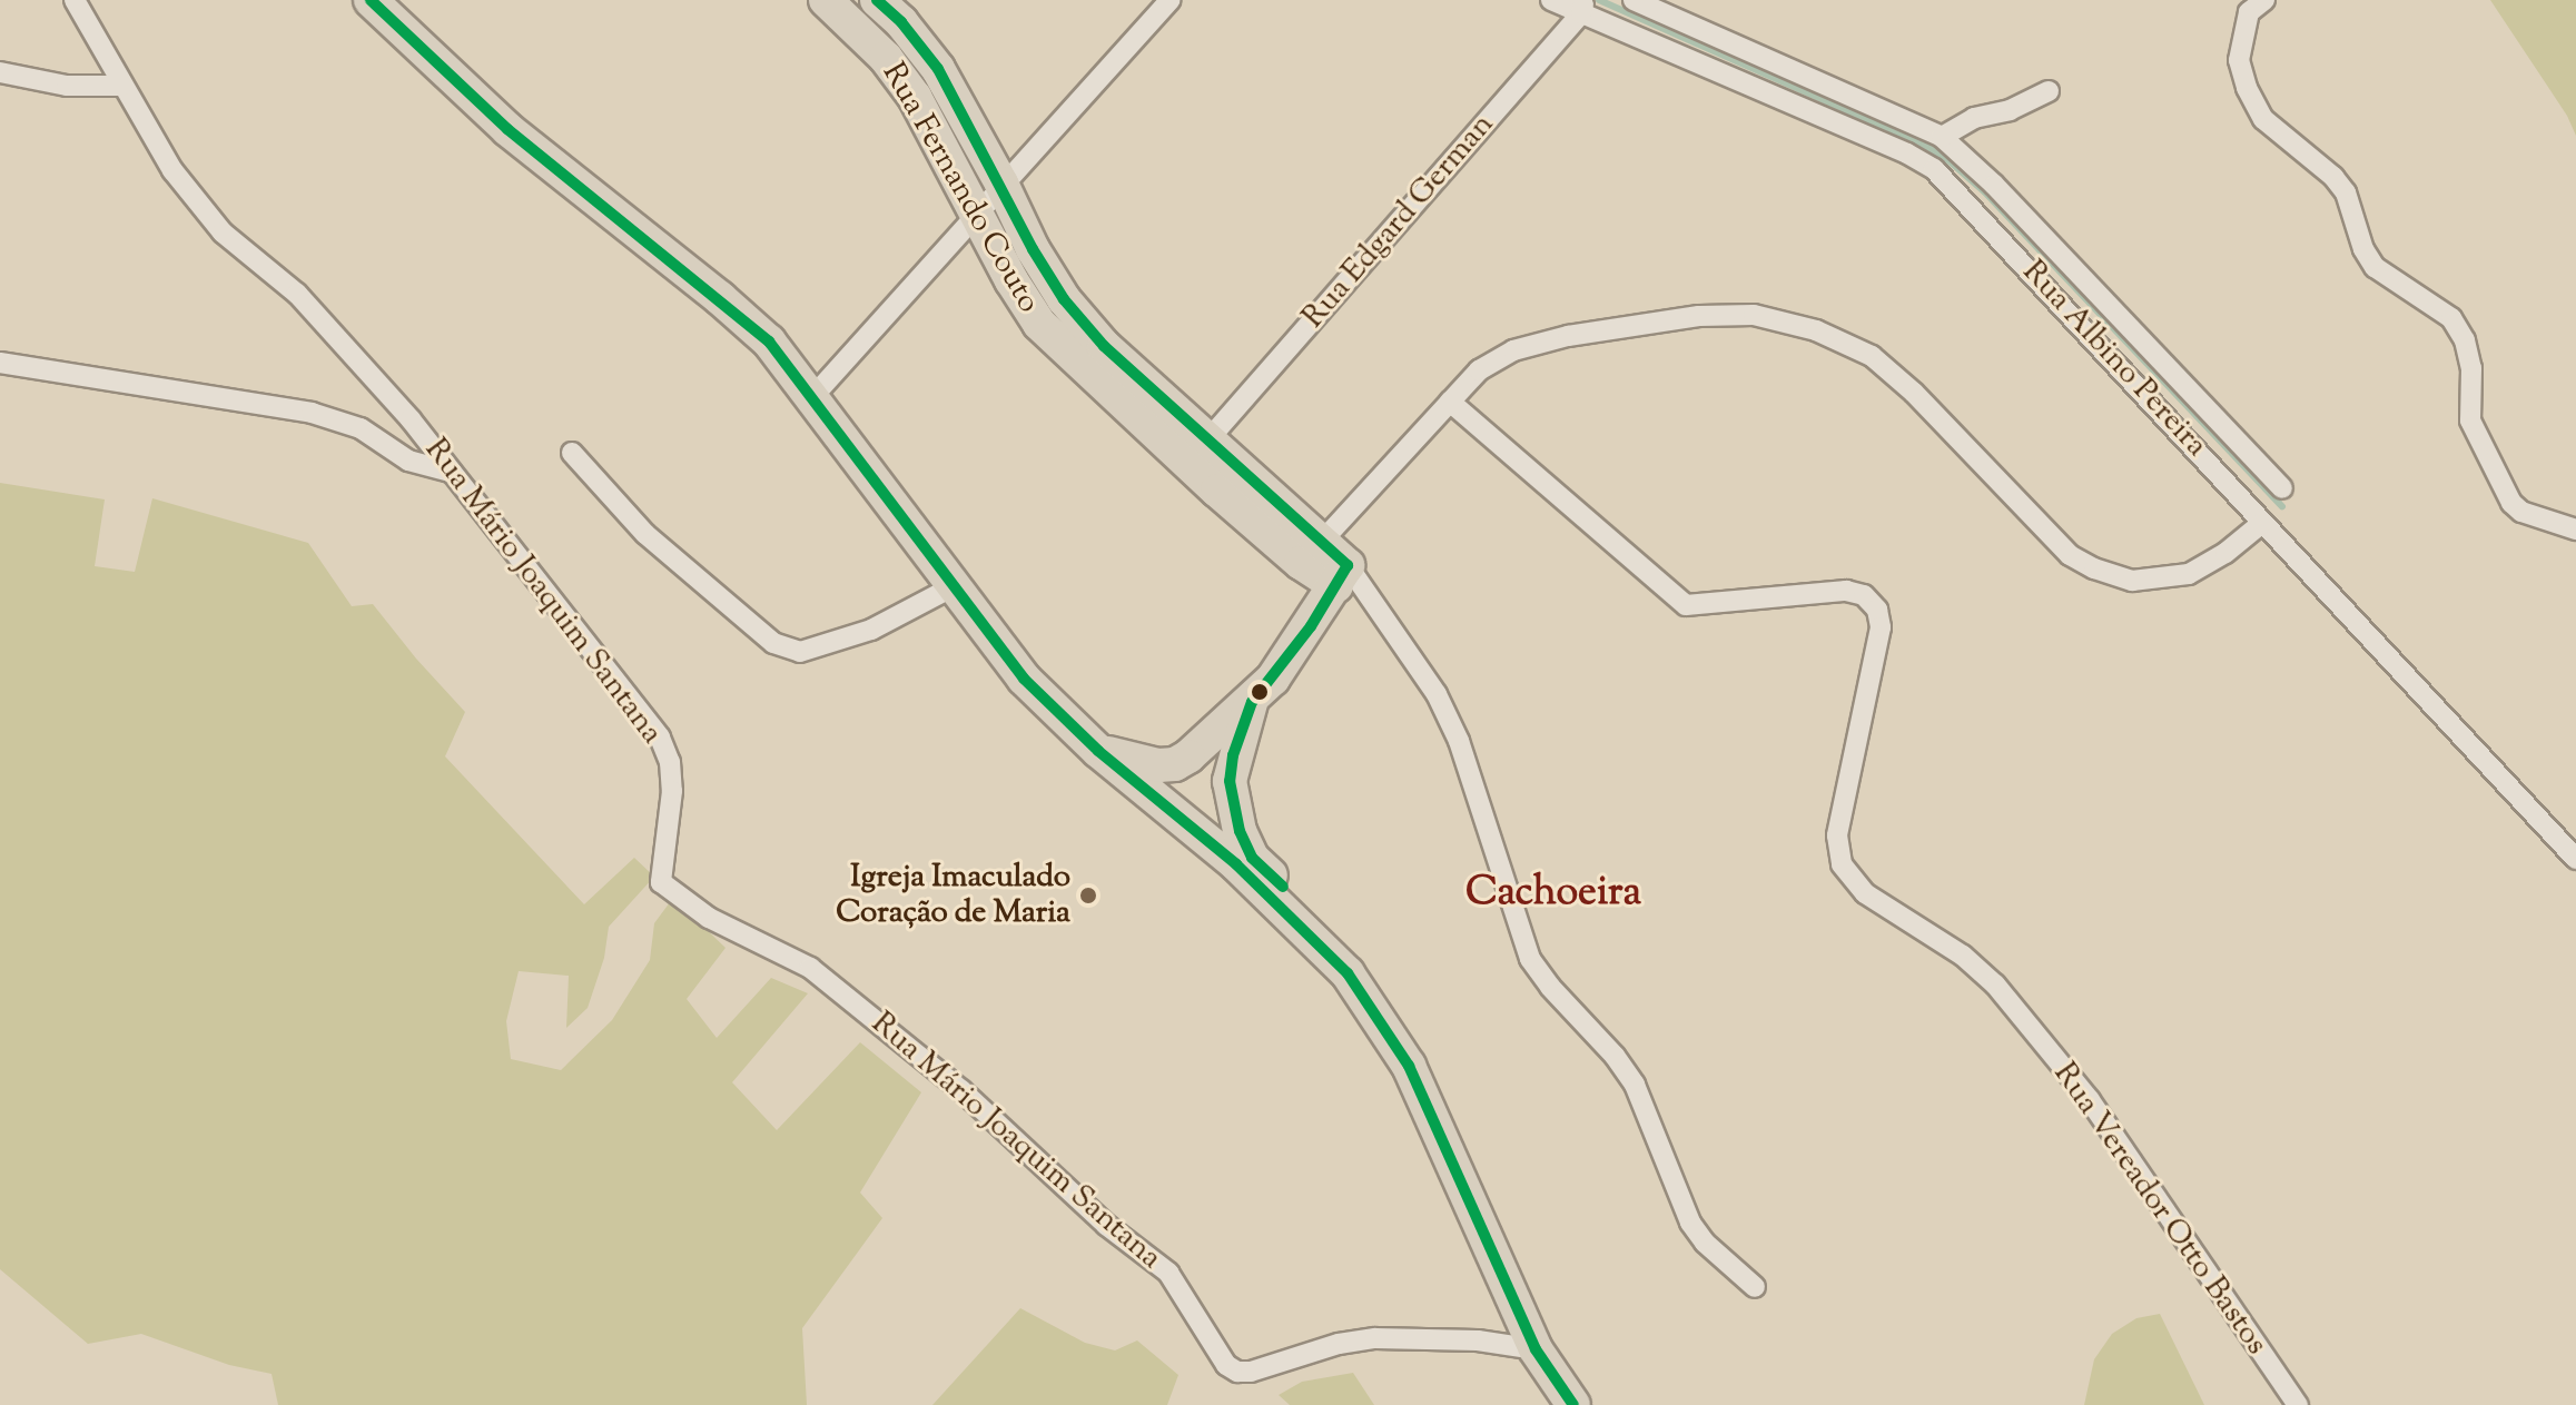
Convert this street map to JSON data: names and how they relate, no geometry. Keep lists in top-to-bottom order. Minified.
{"streets":{"main road":["Rua Fernando Couto"],"street":["Rua Edgard German","Rua Albino Pereira","Rua Mário Joaquim Santana","Rua Vereador Otto Bastos"]},"crossings":[["Rua Fernando Couto","Rua Edgard German"],["Rua Edgard German","Rua Albino Pereira"]],"districts":["Cachoeira"],"places":["Igreja Imaculado Coração de Maria"]}
